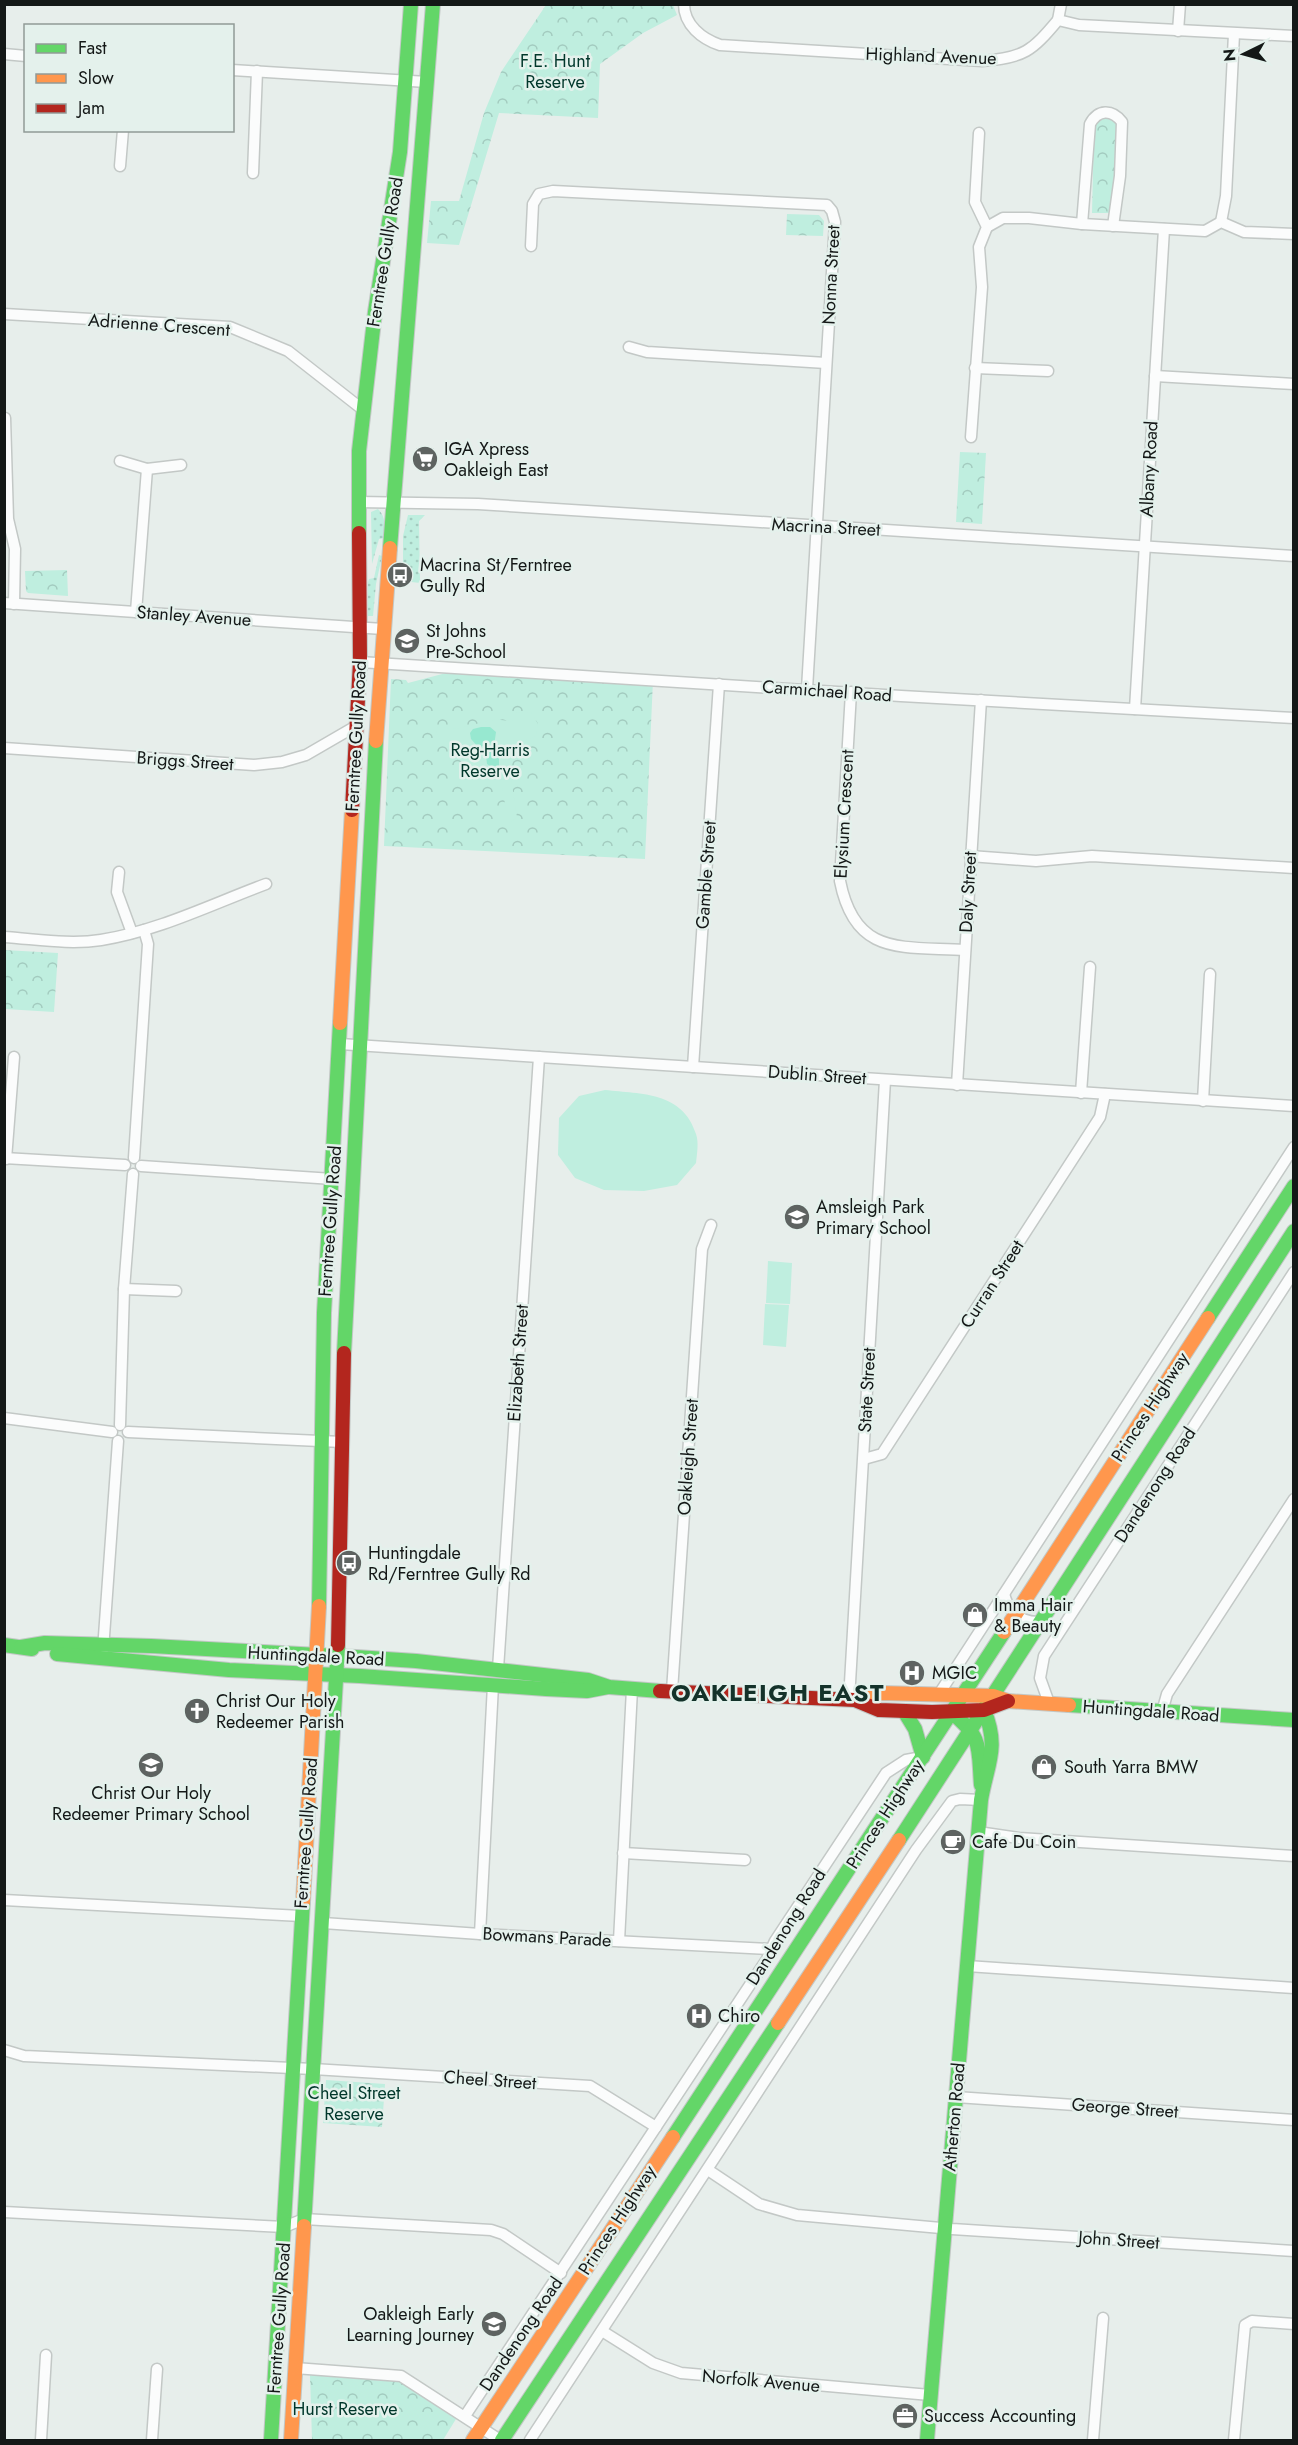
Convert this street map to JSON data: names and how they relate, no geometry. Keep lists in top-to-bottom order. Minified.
{"streets":{"main road":["Ferntree Gully Road","Princes Highway","Huntingdale Road","Atherton Road"],"street":["Highland Avenue","Nonna Street","Adrienne Crescent","Albany Road","Macrina Street","Stanley Avenue","Carmichael Road","Briggs Street","Elysium Crescent","Gamble Street","Daly Street","Dublin Street","Curran Street","Elizabeth Street","State Street","Oakleigh Street","Dandenong Road","Bowmans Parade","Cheel Street","George Street","John Street","Norfolk Avenue"]},"crossings":[["Ferntree Gully Road","Adrienne Crescent"],["Ferntree Gully Road","Macrina Street"],["Ferntree Gully Road","Stanley Avenue"],["Ferntree Gully Road","Carmichael Road"],["Ferntree Gully Road","Briggs Street"],["Ferntree Gully Road","Dublin Street"],["Ferntree Gully Road","Huntingdale Road"],["Ferntree Gully Road","Bowmans Parade"],["Ferntree Gully Road","Cheel Street"],["Nonna Street","Macrina Street"],["Nonna Street","Carmichael Road"],["Albany Road","Macrina Street"],["Albany Road","Carmichael Road"],["Carmichael Road","Elysium Crescent"],["Carmichael Road","Gamble Street"],["Carmichael Road","Daly Street"],["Elysium Crescent","Daly Street"],["Gamble Street","Dublin Street"],["Daly Street","Dublin Street"],["Dublin Street","Curran Street"],["Dublin Street","Elizabeth Street"],["Dublin Street","State Street"],["Curran Street","State Street"],["Elizabeth Street","Huntingdale Road"],["State Street","Huntingdale Road"],["Princes Highway","Dandenong Road"],["Princes Highway","Huntingdale Road"],["Princes Highway","Atherton Road"],["Oakleigh Street","Huntingdale Road"],["Dandenong Road","Huntingdale Road"],["Dandenong Road","Bowmans Parade"],["Dandenong Road","Cheel Street"],["Huntingdale Road","Atherton Road"],["George Street","Atherton Road"],["Atherton Road","John Street"],["Atherton Road","Norfolk Avenue"]],"districts":["OAKLEIGH EAST"],"parks":["F.E. Hunt Reserve","Reg-Harris Reserve","Cheel Street Reserve","Hurst Reserve"],"places":{"supermarket":["IGA Xpress Oakleigh East"],"bus stop":["Macrina St/Ferntree Gully Rd","Huntingdale Rd/Ferntree Gully Rd"],"school or university":["St Johns Pre-School","Amsleigh Park Primary School","Christ Our Holy Redeemer Primary School","Oakleigh Early Learning Journey"],"shop":["Imma Hair & Beauty","South Yarra BMW"],"hospital":["MGIC","Chiro"],"church":["Christ Our Holy Redeemer Parish"],"cafe":["Cafe Du Coin"],"office":["Success Accounting"]},"legend":["Fast","Slow","Jam"],"north":"left"}
